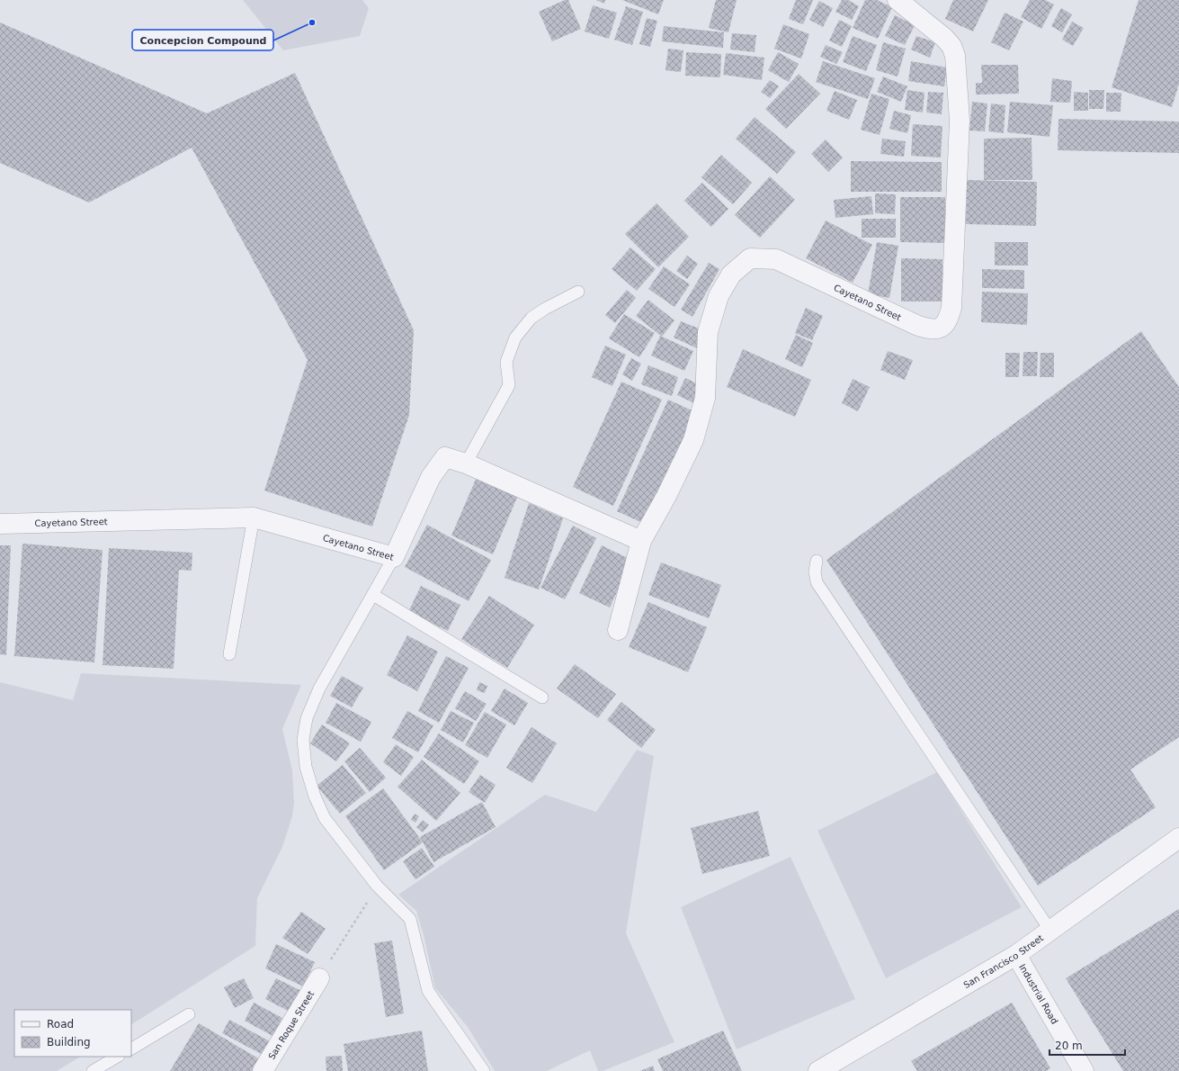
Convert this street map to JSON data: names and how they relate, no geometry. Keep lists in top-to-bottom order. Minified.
{"streets":{"street":["Cayetano Street","San Francisco Street","Industrial Road","San Roque Street"]},"crossings":[["San Francisco Street","Industrial Road"]],"places":["Concepcion Compound"],"legend":["Road","Building"],"scale_bar":"20 m"}
